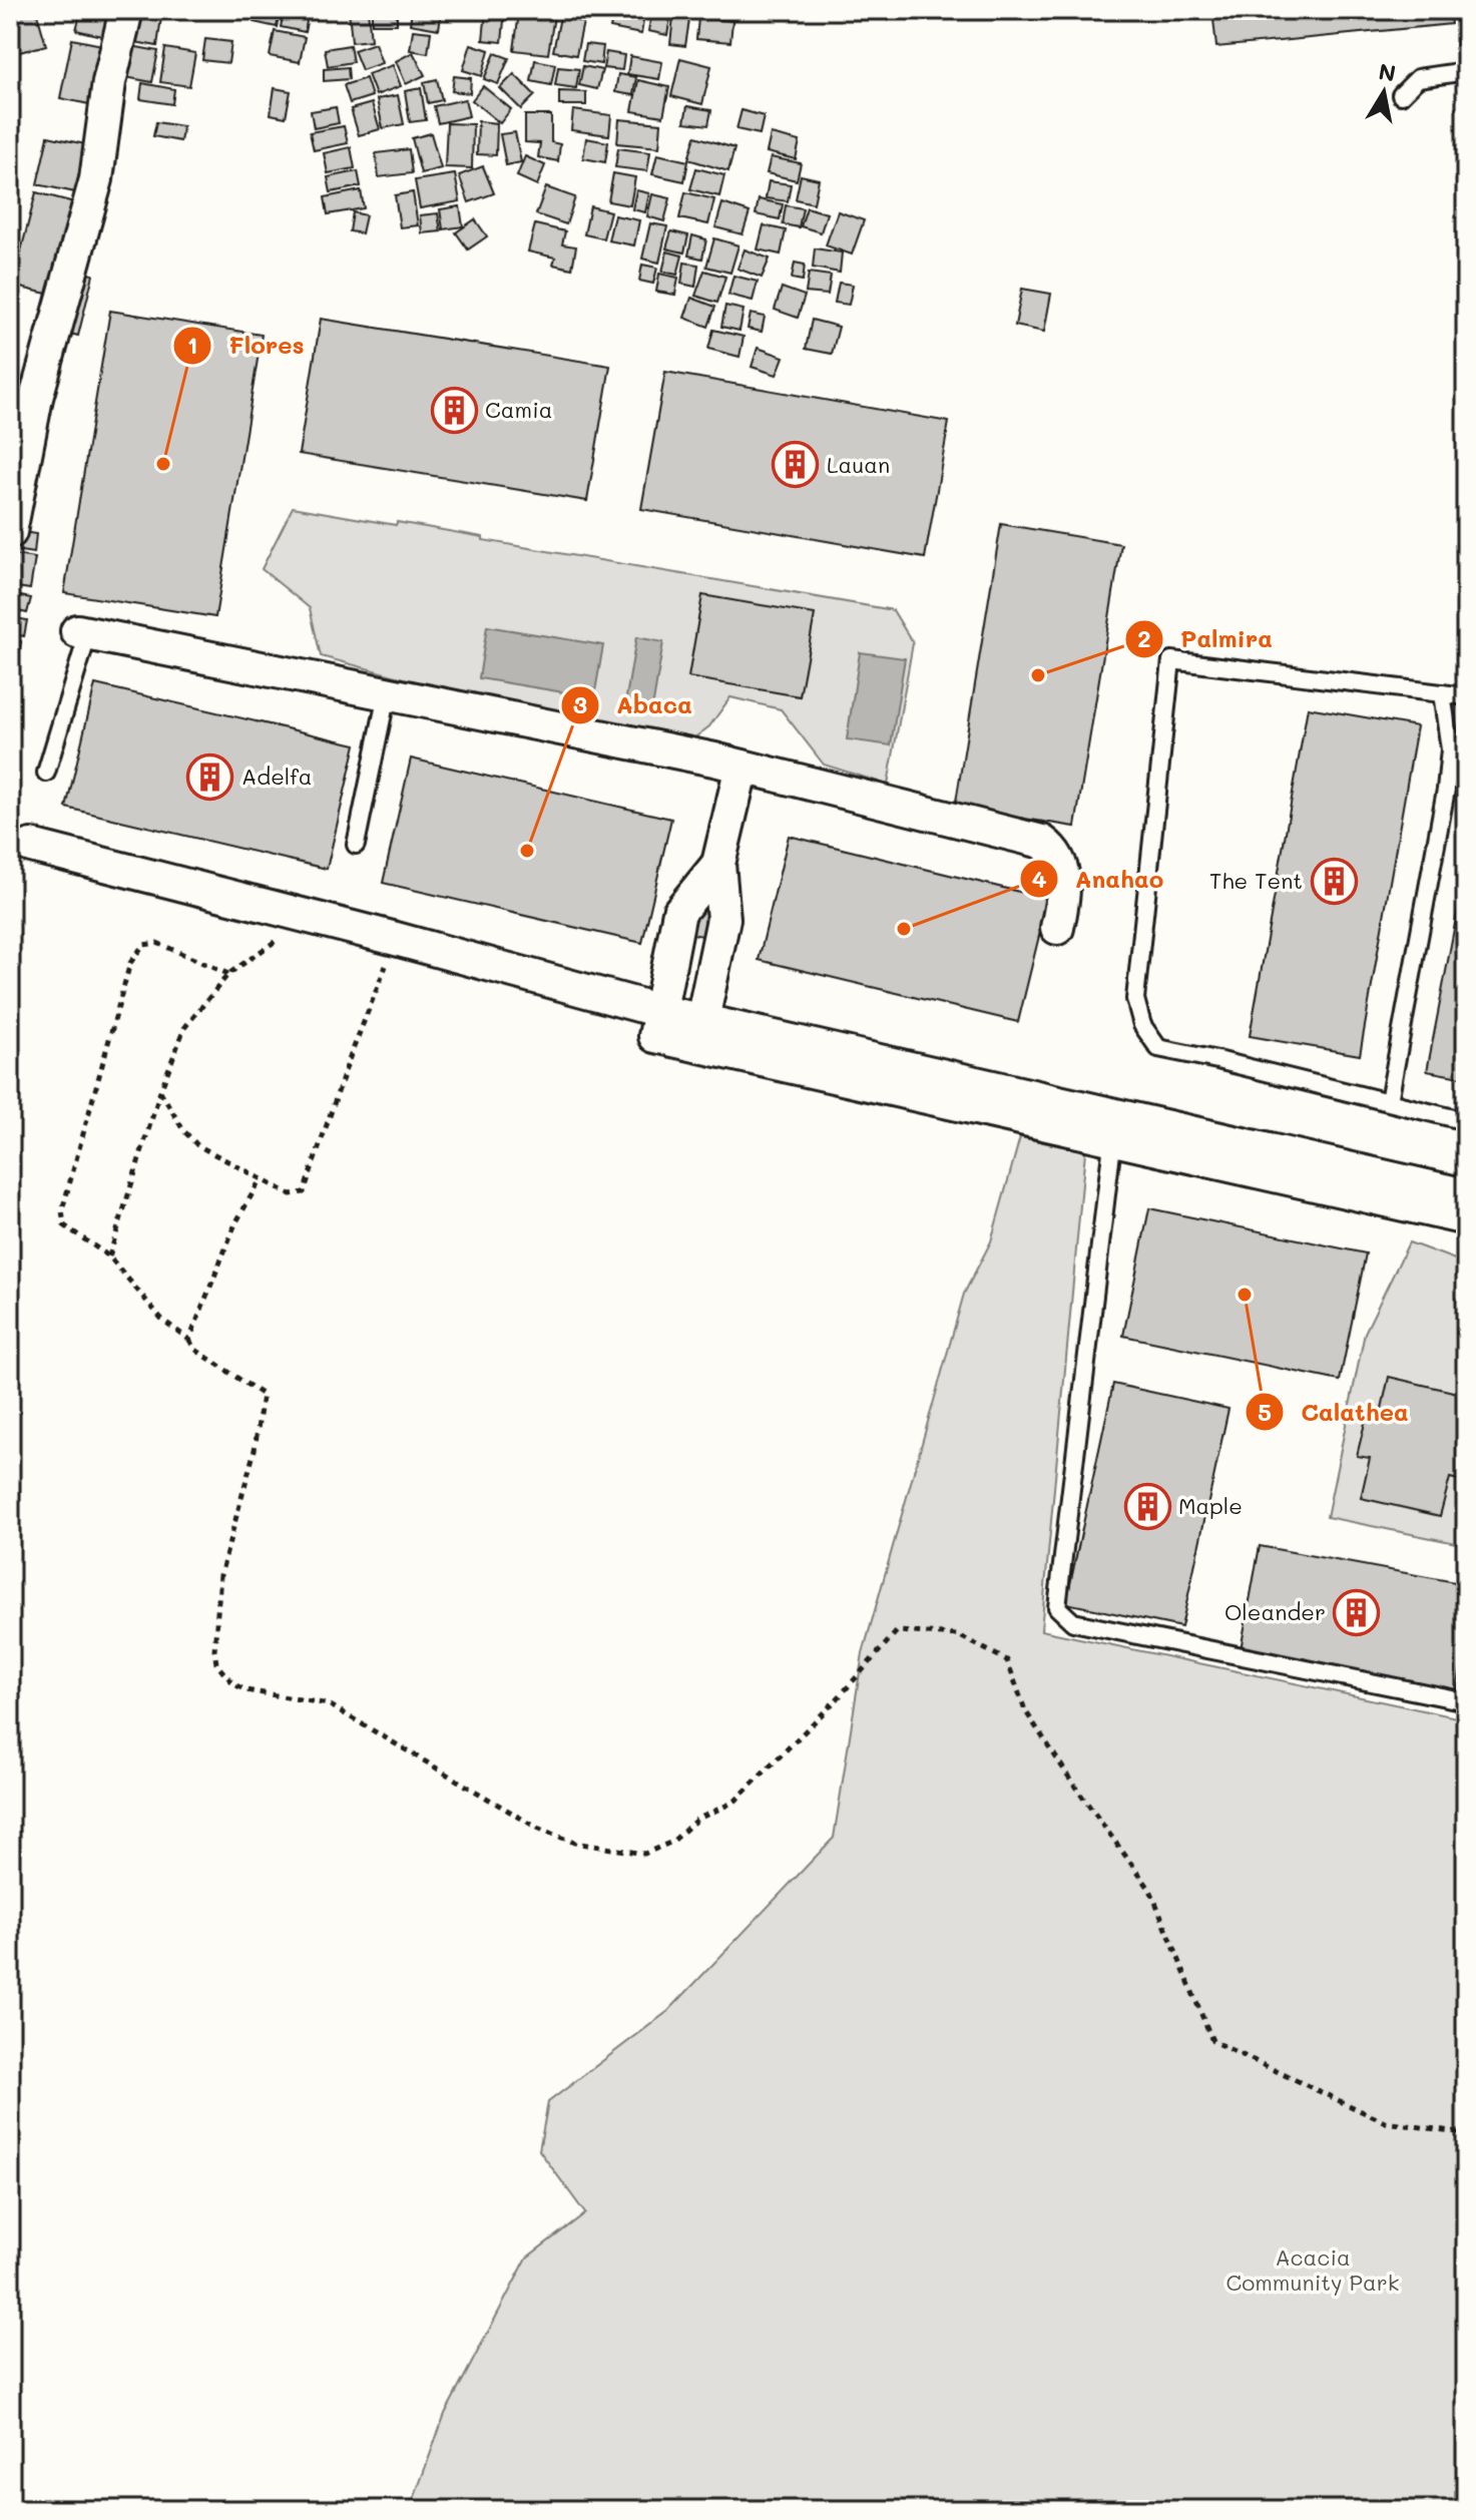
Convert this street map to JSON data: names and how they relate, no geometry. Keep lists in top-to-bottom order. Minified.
{"parks":["Acacia Community Park"],"places":{"building":["Camia","Lauan","Adelfa","The Tent","Maple","Oleander"],"other":["Flores","Palmira","Abaca","Anahao","Calathea"]},"north":"top"}
